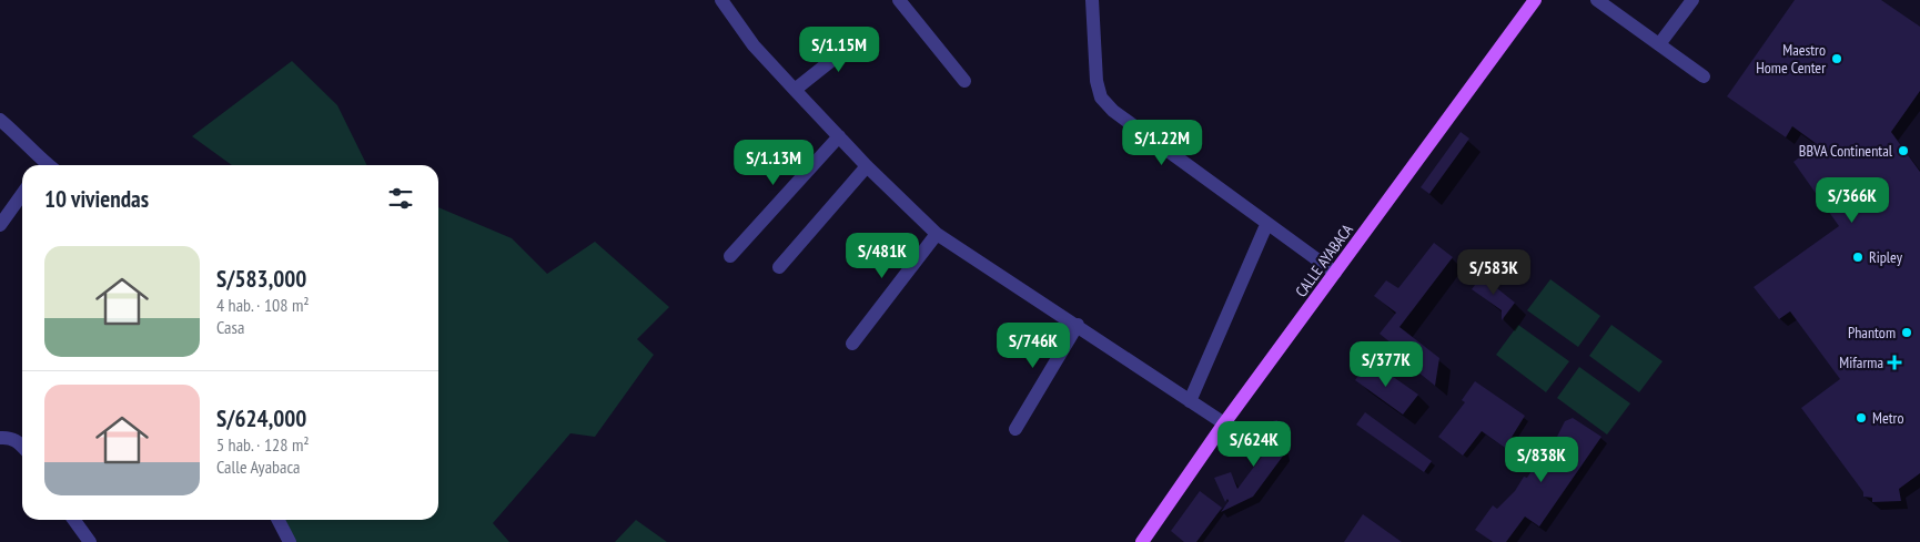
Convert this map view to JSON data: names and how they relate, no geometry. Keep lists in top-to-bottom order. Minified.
{"streets":{"main road":["CALLE AYABACA"]},"places":{"other":["Maestro Home Center","BBVA Continental","Ripley","Phantom","Metro"],"health":["Mifarma"]},"page":{"price":["S/1.15M","S/1.22M","S/1.13M","S/366K","S/481K","S/583K","S/746K","S/377K","S/624K","S/838K"],"heading":"10 viviendas","list":[{"name":"S/583,000","note":"4 hab. · 108 m² · Casa"},{"name":"S/624,000","note":"5 hab. · 128 m² · Calle Ayabaca"}]}}
